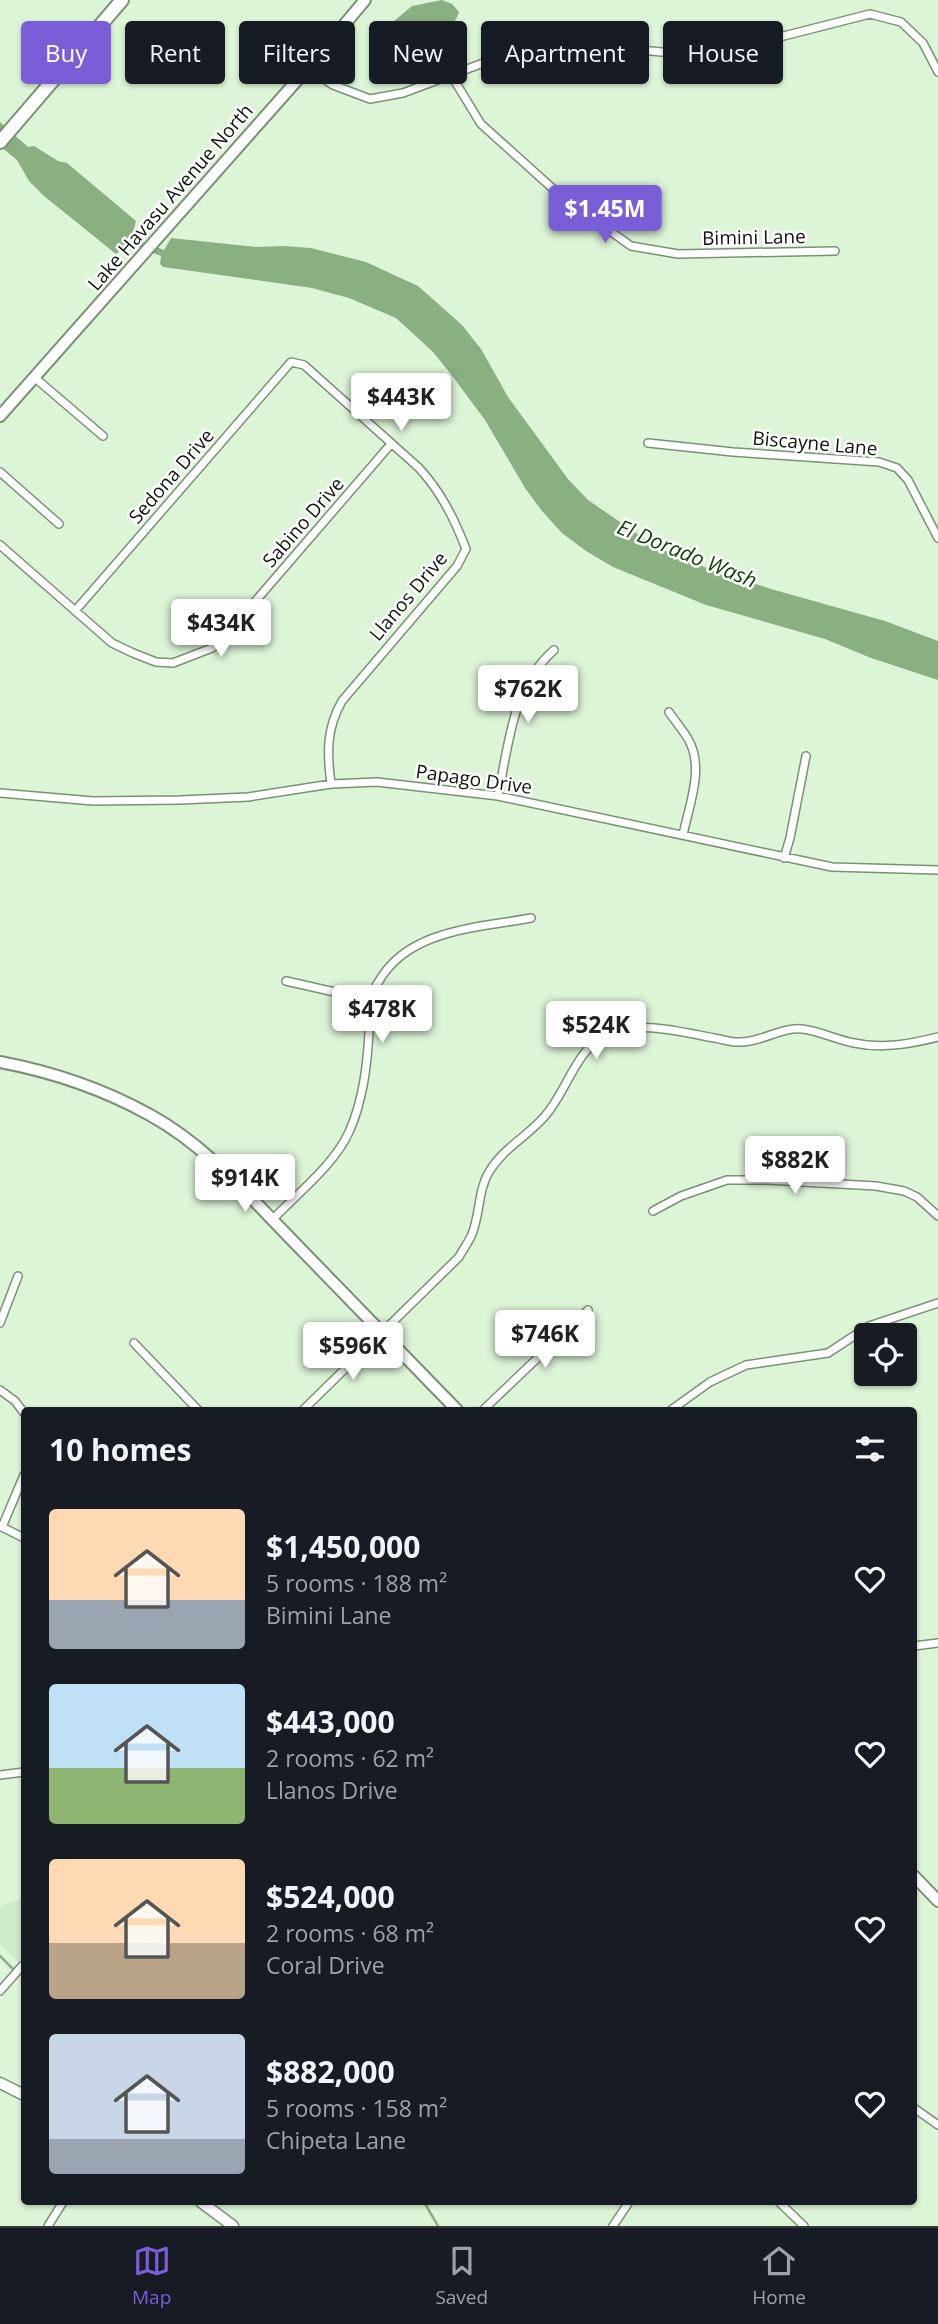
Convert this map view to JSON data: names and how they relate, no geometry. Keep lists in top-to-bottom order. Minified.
{"streets":{"main road":["Lake Havasu Avenue North"],"street":["Bimini Lane","Biscayne Lane","Sedona Drive","Sabino Drive","Llanos Drive","Papago Drive"]},"crossings":[["Sedona Drive","Sabino Drive"],["Sedona Drive","Llanos Drive"],["Sabino Drive","Llanos Drive"],["Llanos Drive","Papago Drive"]],"water":["El Dorado Wash"],"page":{"chip":["Buy","Rent","Filters","New","Apartment","House"],"price":["$1.45M","$443K","$434K","$762K","$478K","$524K","$882K","$914K","$746K","$596K"],"heading":"10 homes","list":[{"name":"$1,450,000","note":"5 rooms · 188 m² · Bimini Lane"},{"name":"$443,000","note":"2 rooms · 62 m² · Llanos Drive"},{"name":"$524,000","note":"2 rooms · 68 m² · Coral Drive"},{"name":"$882,000","note":"5 rooms · 158 m² · Chipeta Lane"}],"tabs":["Map","Saved","Home"]}}
